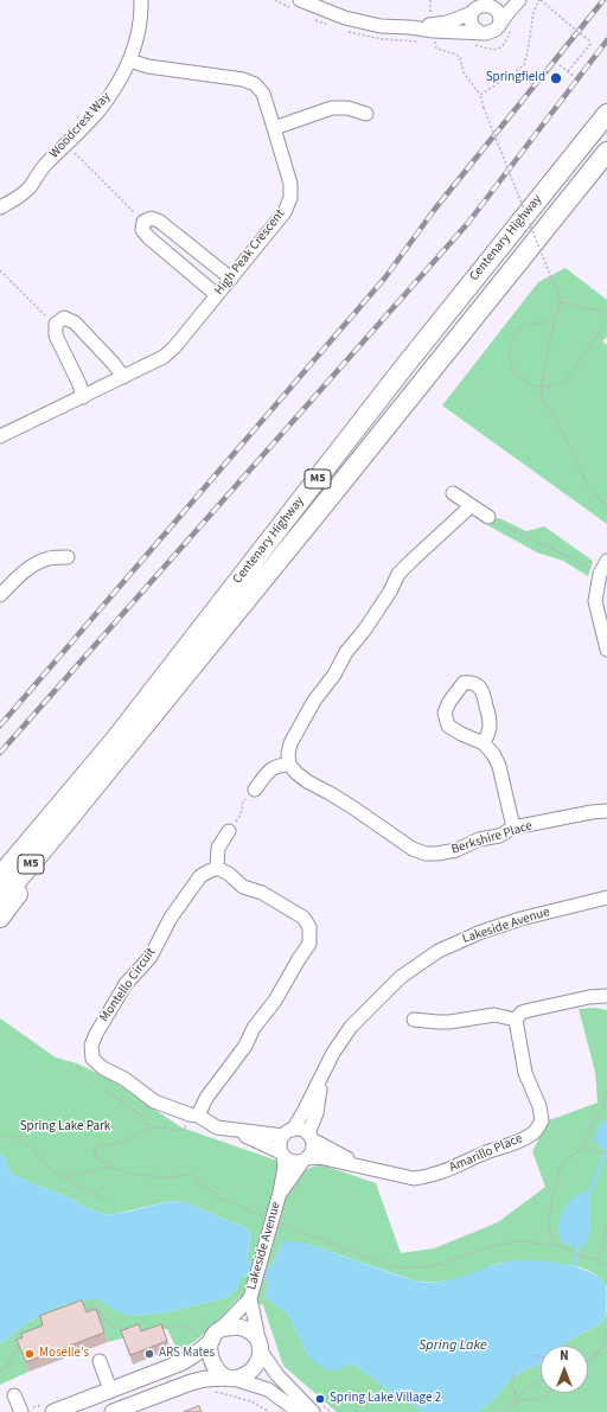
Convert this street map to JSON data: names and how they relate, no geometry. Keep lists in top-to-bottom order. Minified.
{"streets":{"highway":["Centenary Highway","M5"],"street":["Woodcrest Way","High Peak Crescent","Berkshire Place","Lakeside Avenue","Montello Circuit","Amarillo Place"]},"crossings":[["Woodcrest Way","High Peak Crescent"],["Lakeside Avenue","Montello Circuit"],["Lakeside Avenue","Amarillo Place"],["Montello Circuit","Amarillo Place"]],"water":["Spring Lake"],"parks":["Spring Lake Park"],"places":["Springfield","Moselle's","ARS Mates","Spring Lake Village 2"],"north":"top"}
